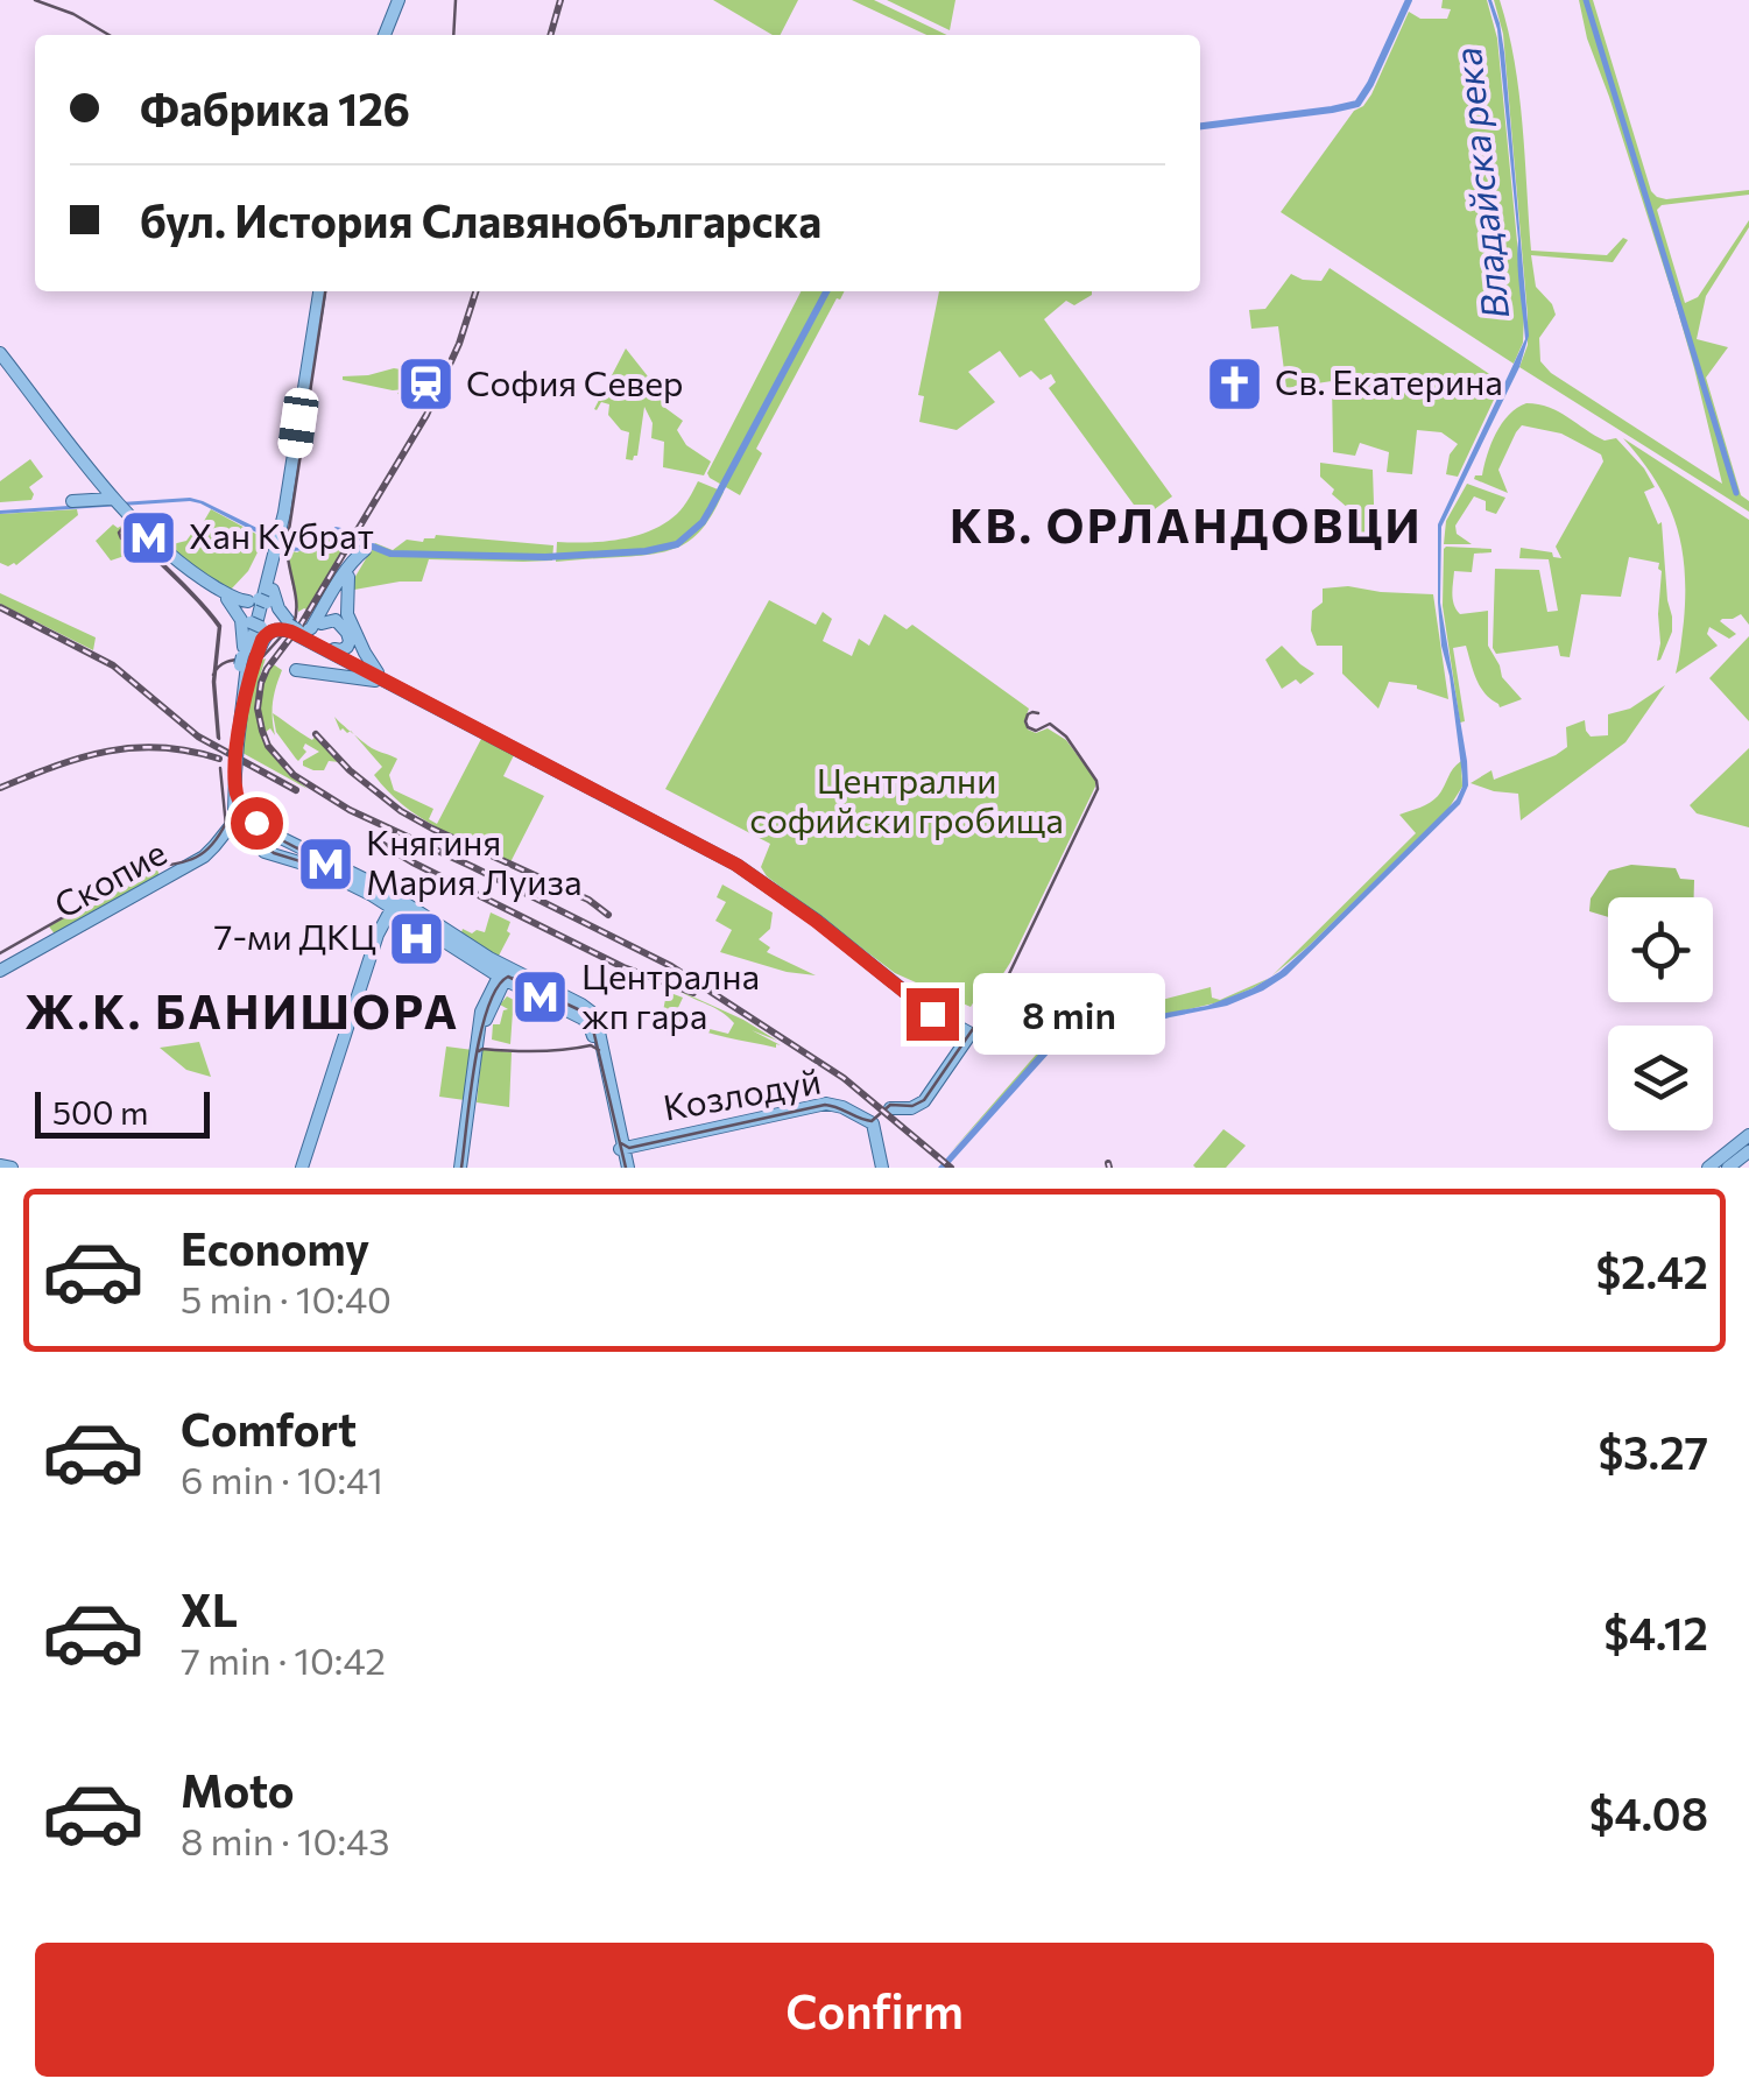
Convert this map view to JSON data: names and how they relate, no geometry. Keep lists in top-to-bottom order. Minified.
{"streets":{"main road":["Скопие","Козлодуй"]},"districts":["КВ. ОРЛАНДОВЦИ","Ж.К. БАНИШОРА"],"water":["Владайска река"],"parks":["Централни софийски гробища"],"places":{"church":["Св. Екатерина"],"station":["София Север"],"metro station":["Хан Кубрат","Княгиня Мария Луиза","Централна жп гара"],"hospital":["7-ми ДКЦ"]},"scale_bar":"500 m","page":{"banner":["Фабрика 126","бул. История Славянобългарска"],"bubble":"8 min","scale":"500 m","list":[{"name":"Economy","note":"5 min · 10:40","value":"$2.42"},{"name":"Comfort","note":"6 min · 10:41","value":"$3.27"},{"name":"XL","note":"7 min · 10:42","value":"$4.12"},{"name":"Moto","note":"8 min · 10:43","value":"$4.08"}],"buttons":"Confirm"}}
